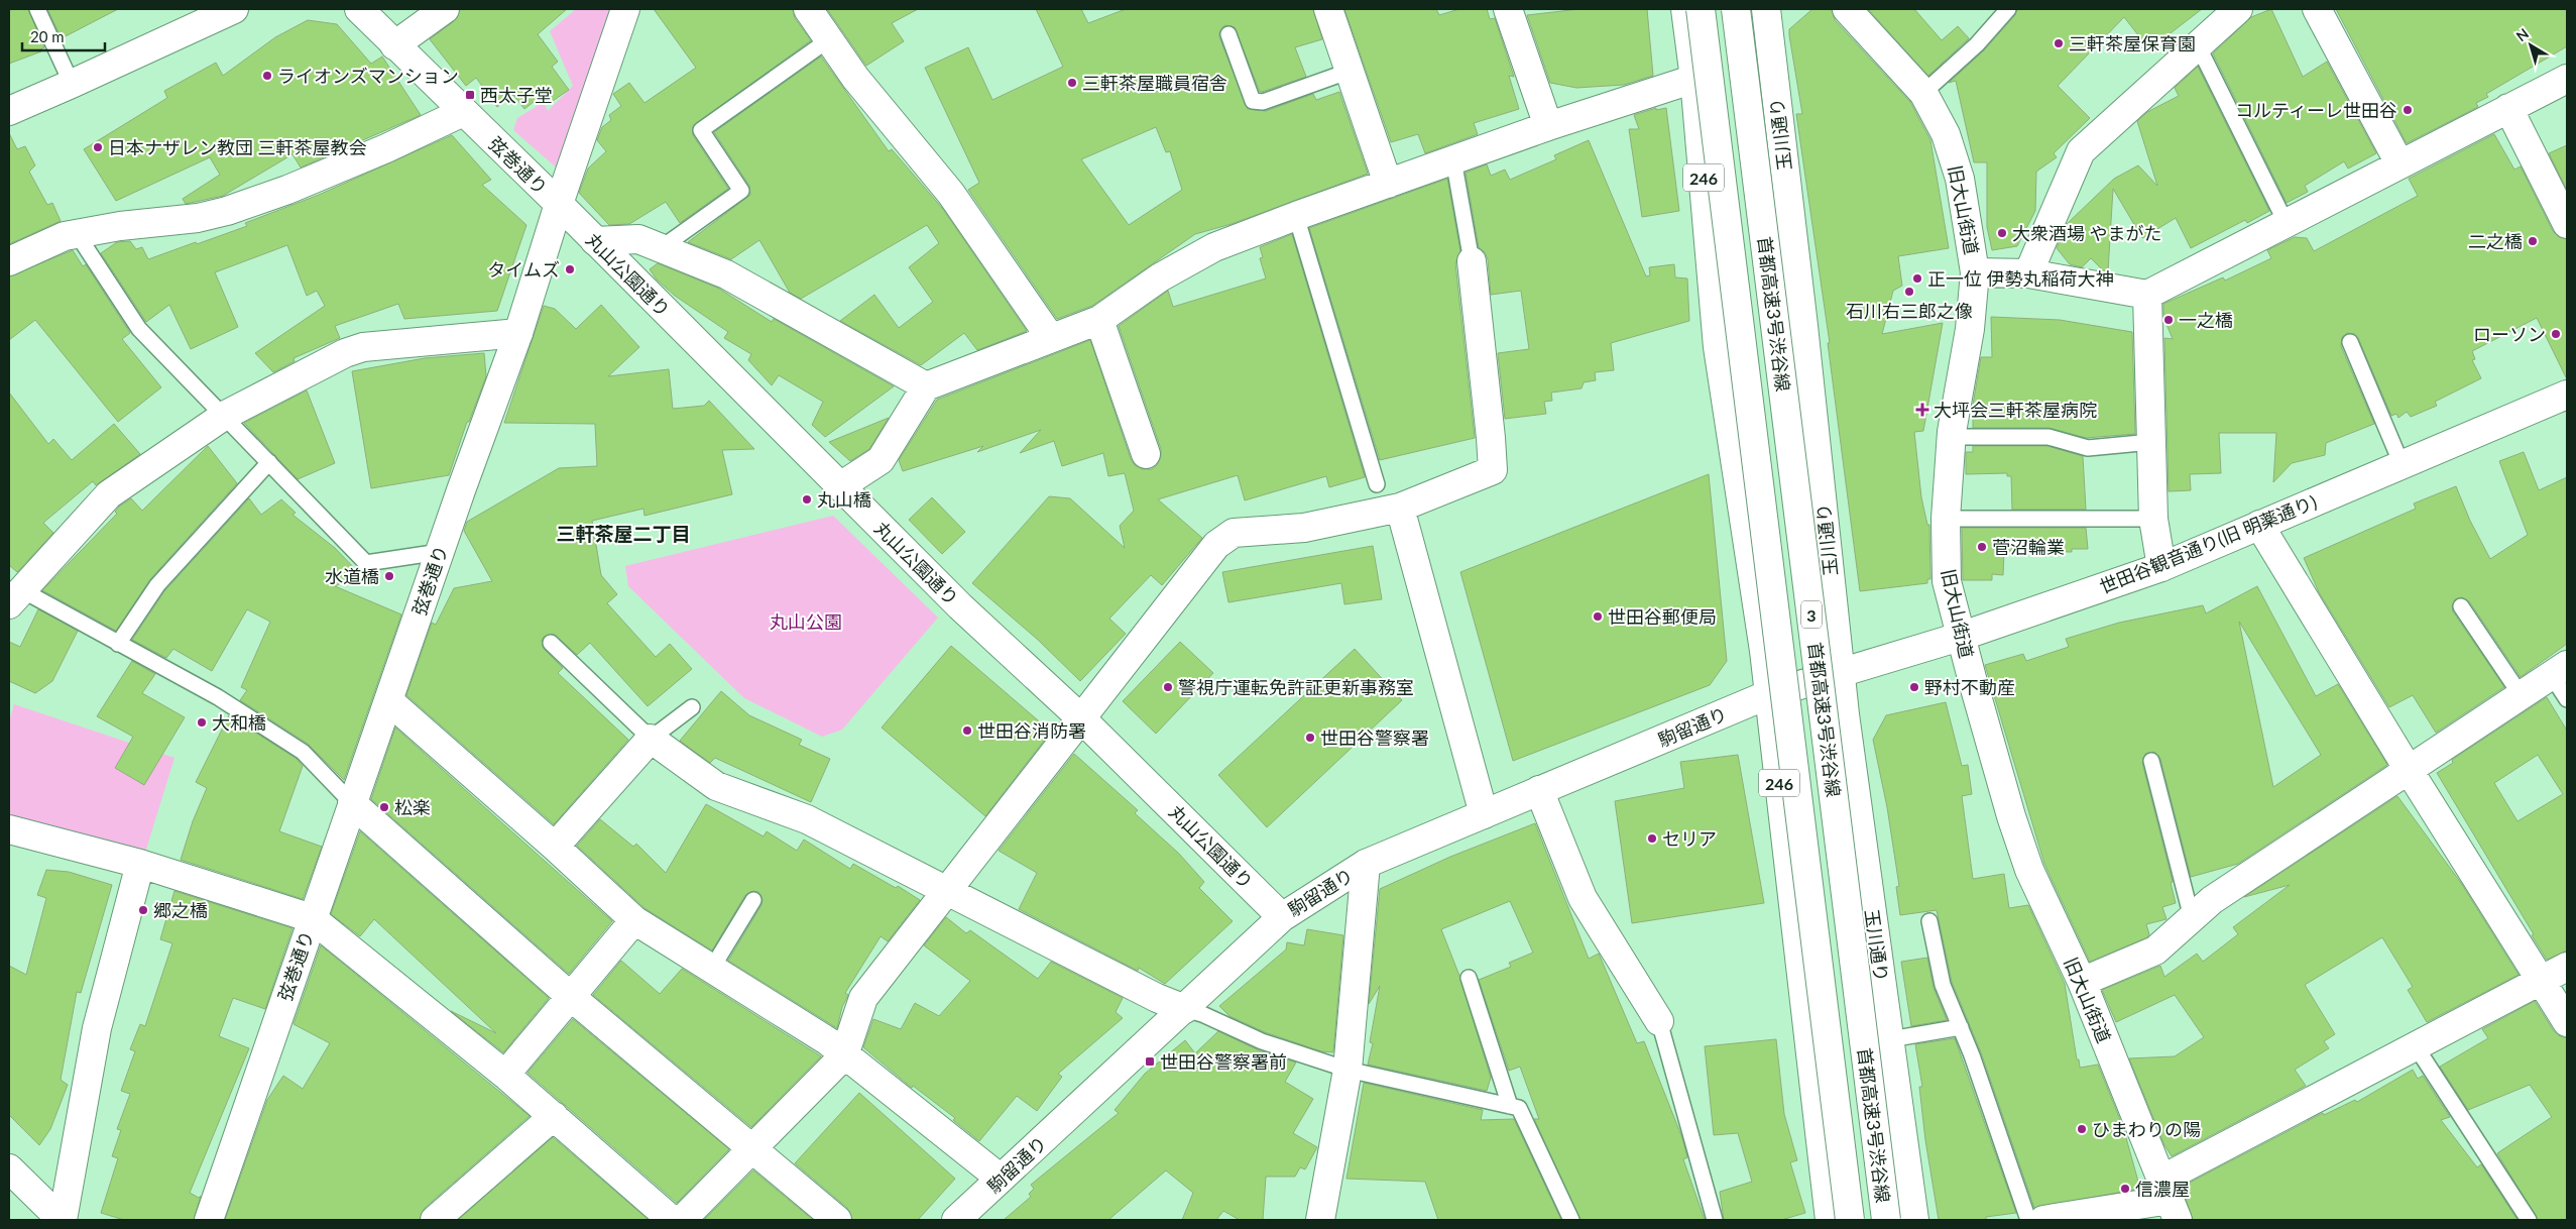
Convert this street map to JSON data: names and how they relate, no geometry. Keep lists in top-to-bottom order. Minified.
{"streets":{"main road":["玉川通り","弦巻通り","246","旧大山街道","丸山公園通り","首都高速3号渋谷線","世田谷観音通り(旧 明薬通り)","3","駒留通り"]},"crossings":[["玉川通り","世田谷観音通り(旧 明薬通り)"],["玉川通り","駒留通り"],["弦巻通り","丸山公園通り"],["246","駒留通り"],["旧大山街道","世田谷観音通り(旧 明薬通り)"],["丸山公園通り","駒留通り"],["世田谷観音通り(旧 明薬通り)","駒留通り"]],"districts":["三軒茶屋二丁目"],"parks":["丸山公園"],"places":{"other":["三軒茶屋保育園","ライオンズマンション","三軒茶屋職員宿舎","コルティーレ世田谷","日本ナザレン教団 三軒茶屋教会","大衆酒場 やまがた","二之橋","タイムズ","正一位 伊勢丸稲荷大神","石川右三郎之像","一之橋","ローソン","丸山橋","菅沼輪業","水道橋","世田谷郵便局","警視庁運転免許証更新事務室","野村不動産","大和橋","世田谷消防署","世田谷警察署","松楽","セリア","郷之橋","ひまわりの陽","信濃屋"],"transit":["西太子堂","世田谷警察署前"],"health":["大坪会三軒茶屋病院"]},"scale_bar":"20 m","north":"top left"}
